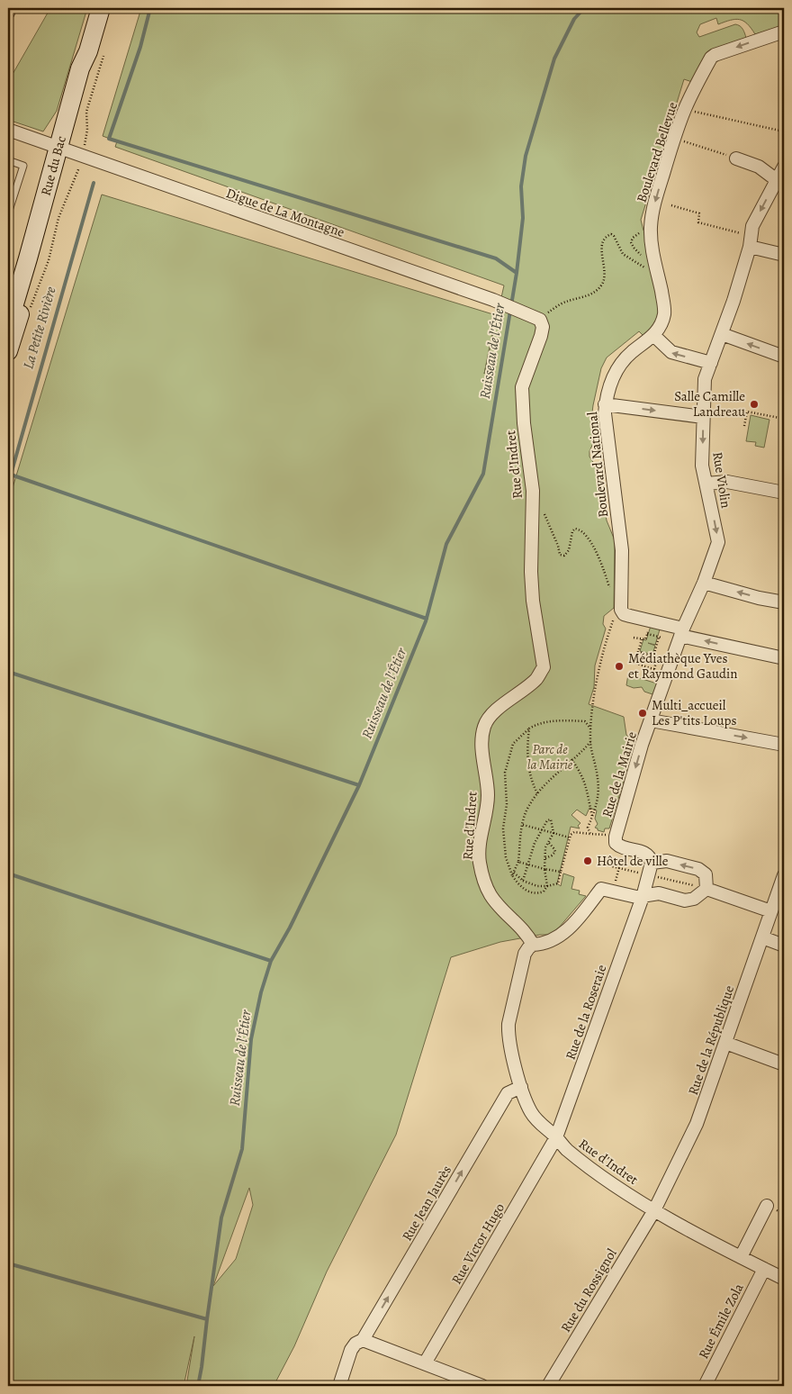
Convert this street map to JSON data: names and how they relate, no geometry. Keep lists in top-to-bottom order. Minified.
{"streets":{"main road":["Rue du Bac"],"street":["Boulevard Bellevue","Digue de La Montagne","Rue d'Indret","Boulevard National","Rue Violin","Rue de la Mairie","Rue de la Roseraie","Rue de la République","Rue Jean Jaurès","Rue Victor Hugo","Rue du Rossignol","Rue Émile Zola"]},"crossings":[["Boulevard Bellevue","Boulevard National"],["Rue du Bac","Digue de La Montagne"],["Digue de La Montagne","Rue d'Indret"],["Rue d'Indret","Rue de la Roseraie"],["Rue d'Indret","Rue de la République"],["Rue d'Indret","Rue Jean Jaurès"],["Rue d'Indret","Rue Victor Hugo"],["Rue d'Indret","Rue du Rossignol"],["Rue d'Indret","Rue Émile Zola"],["Rue Violin","Rue de la Mairie"],["Rue de la Roseraie","Rue Victor Hugo"],["Rue de la République","Rue du Rossignol"]],"one_way":["Boulevard Bellevue","Rue Violin","Rue de la Mairie","Rue Jean Jaurès"],"water":["La Petite Rivière","Ruisseau de l'Étier"],"parks":["Parc de la Mairie"],"places":["Salle Camille Landreau","Médiathèque Yves et Raymond Gaudin","Multi_accueil Les P'tits Loups","Hôtel de ville"]}
